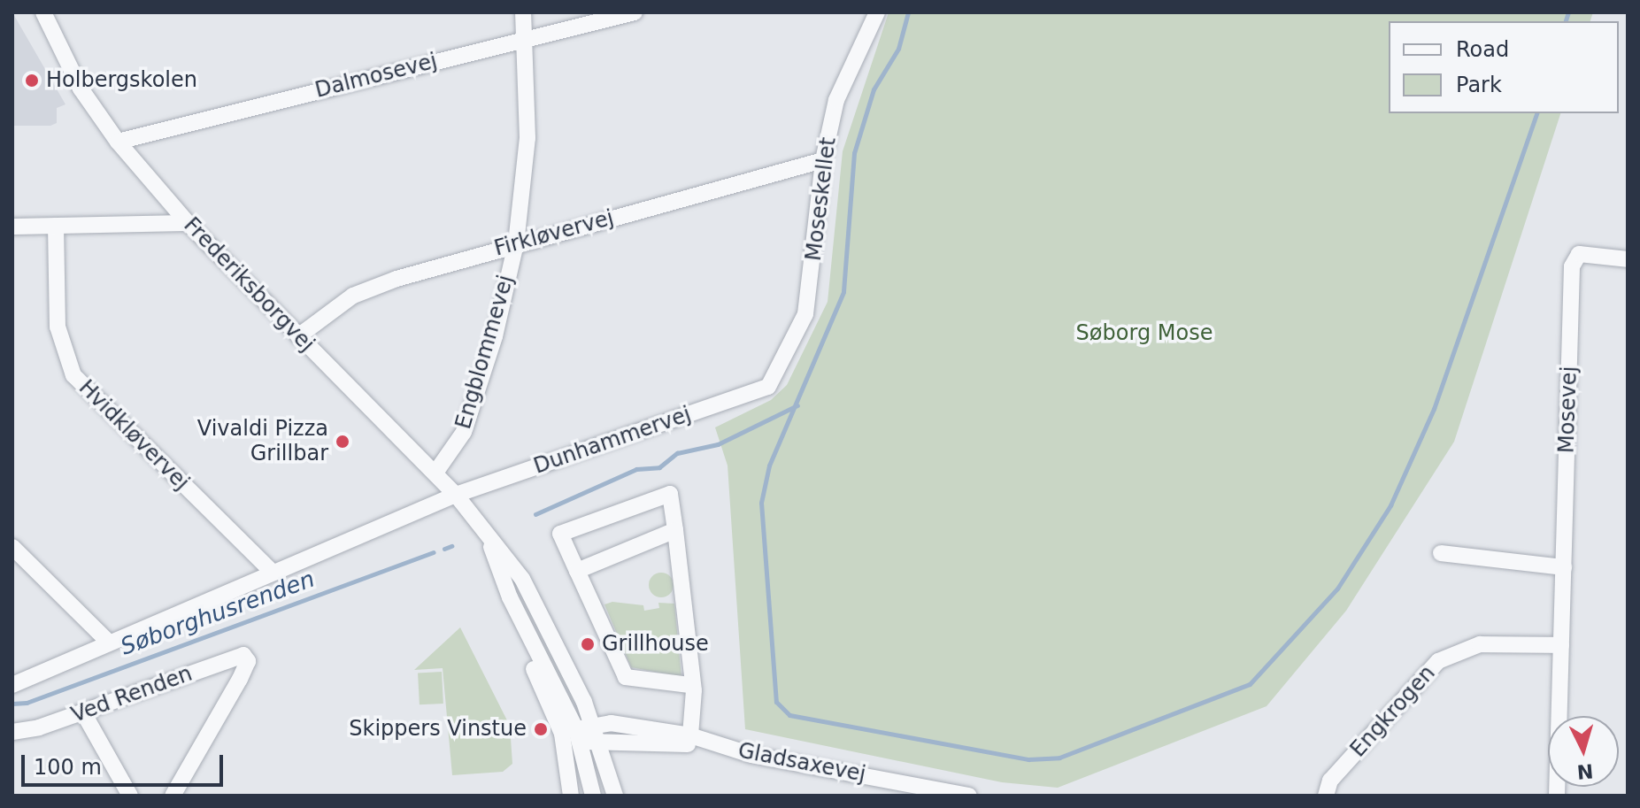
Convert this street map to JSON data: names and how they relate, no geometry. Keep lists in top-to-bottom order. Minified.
{"streets":{"street":["Dalmosevej","Moseskellet","Firkløvervej","Frederiksborgvej","Engblommevej","Mosevej","Hvidkløvervej","Dunhammervej","Ved Renden","Engkrogen","Gladsaxevej"]},"crossings":[["Dalmosevej","Frederiksborgvej"],["Dalmosevej","Engblommevej"],["Moseskellet","Firkløvervej"],["Moseskellet","Dunhammervej"],["Firkløvervej","Frederiksborgvej"],["Firkløvervej","Engblommevej"],["Frederiksborgvej","Engblommevej"],["Frederiksborgvej","Dunhammervej"],["Frederiksborgvej","Gladsaxevej"],["Mosevej","Engkrogen"],["Hvidkløvervej","Dunhammervej"]],"water":["Søborghusrenden"],"parks":["Søborg Mose"],"places":["Holbergskolen","Vivaldi Pizza Grillbar","Grillhouse","Skippers Vinstue"],"legend":["Road","Park"],"scale_bar":"100 m","north":"bottom"}
